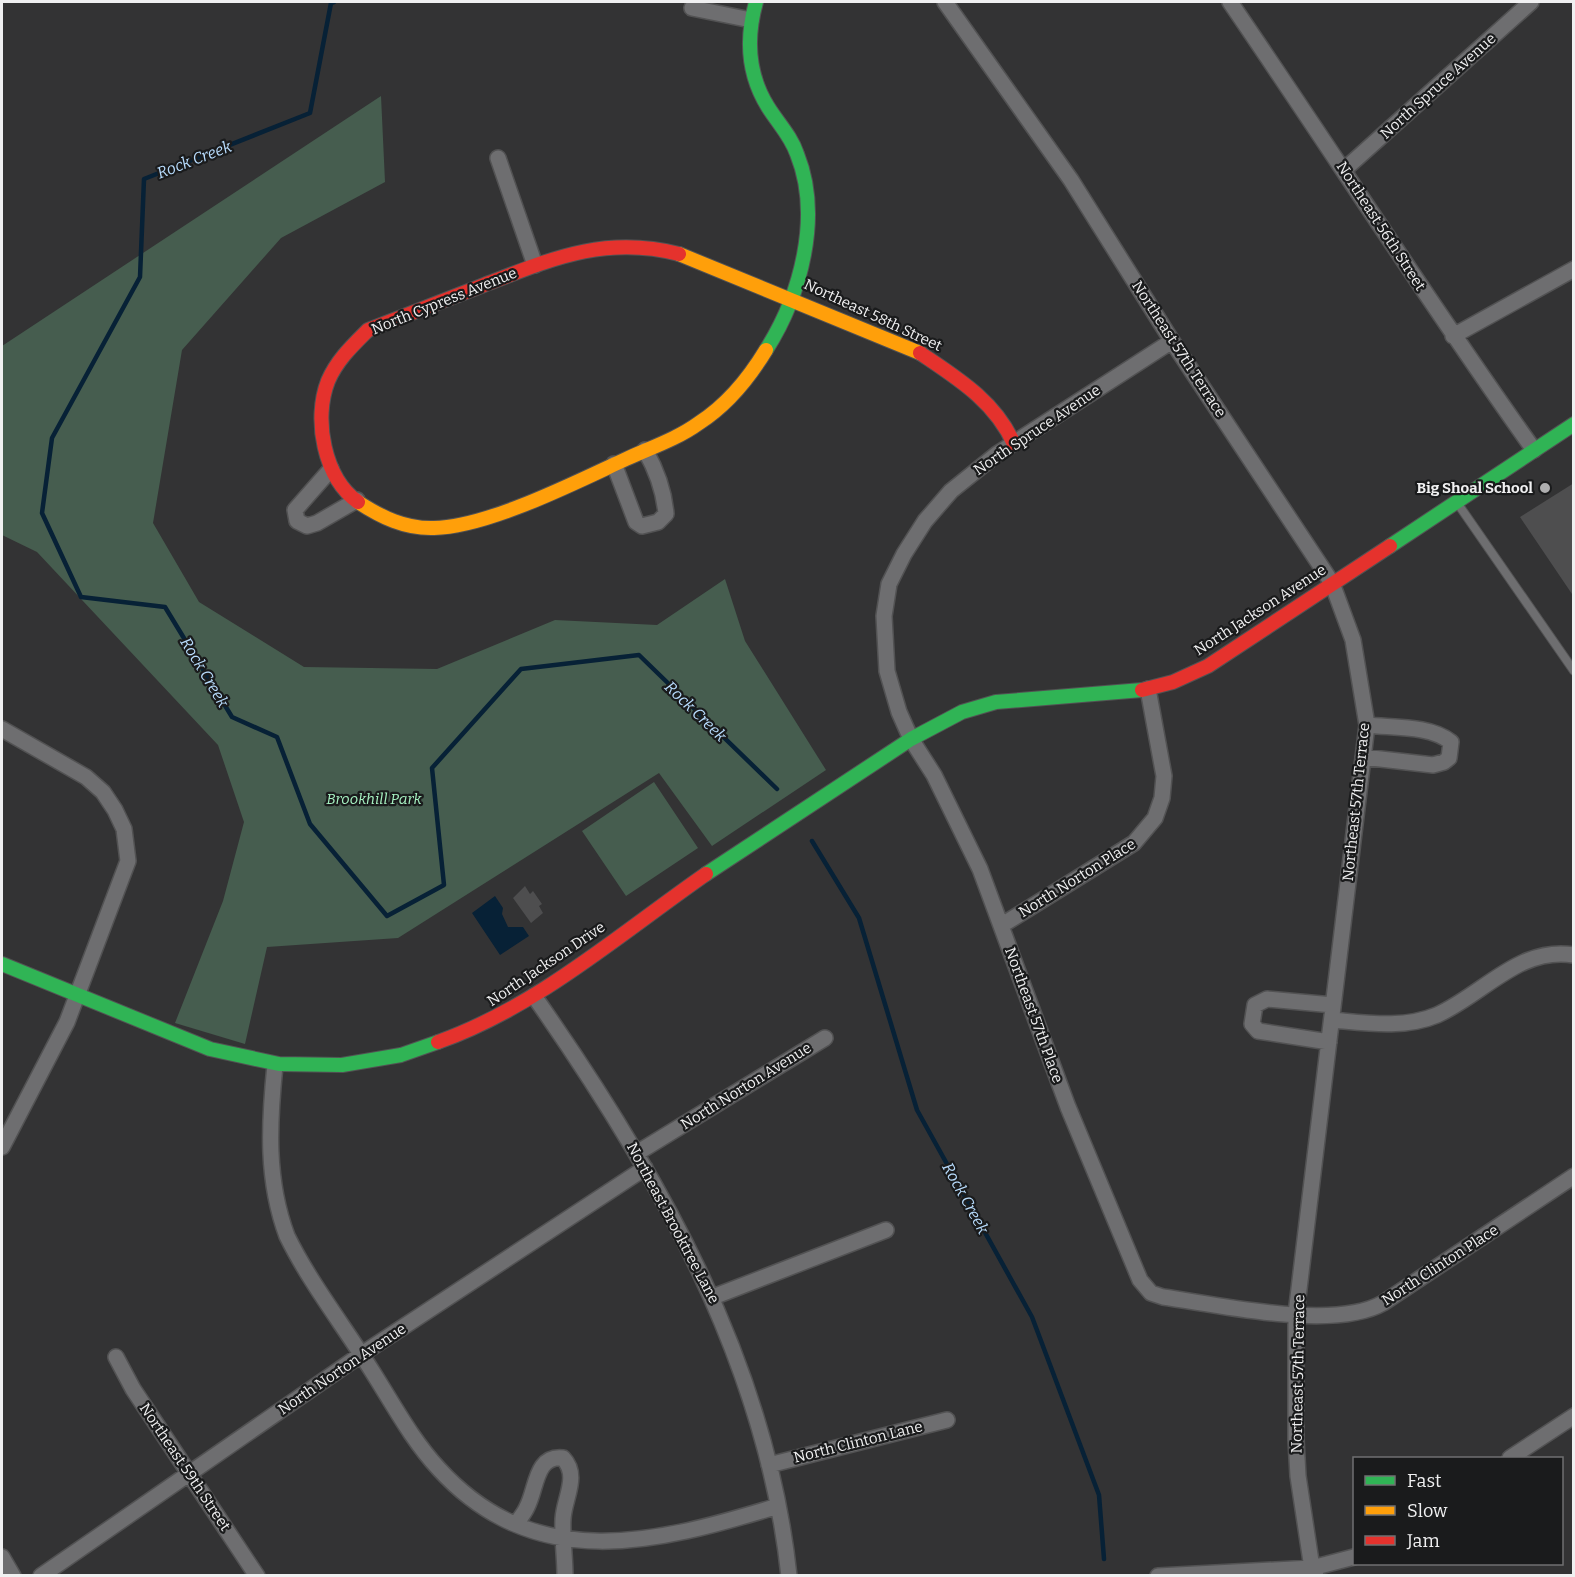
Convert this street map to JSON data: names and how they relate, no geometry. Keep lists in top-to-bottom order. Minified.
{"streets":{"street":["North Spruce Avenue","Northeast 56th Street","North Cypress Avenue","Northeast 58th Street","Northeast 57th Terrace","North Jackson Avenue","North Norton Place","North Jackson Drive","Northeast 57th Place","North Norton Avenue","Northeast Brooktree Lane","North Clinton Place","North Clinton Lane","Northeast 59th Street"]},"crossings":[["North Spruce Avenue","Northeast 56th Street"],["North Spruce Avenue","Northeast 58th Street"],["North Spruce Avenue","Northeast 57th Terrace"],["North Spruce Avenue","North Jackson Avenue"],["North Spruce Avenue","Northeast 57th Place"],["Northeast 56th Street","North Jackson Avenue"],["North Cypress Avenue","Northeast 58th Street"],["Northeast 57th Terrace","North Jackson Avenue"],["Northeast 57th Terrace","North Clinton Place"],["North Jackson Avenue","North Norton Place"],["North Jackson Avenue","North Jackson Drive"],["North Jackson Avenue","Northeast 57th Place"],["North Norton Place","Northeast 57th Place"],["North Jackson Drive","Northeast Brooktree Lane"],["Northeast 57th Place","North Clinton Place"],["North Norton Avenue","Northeast Brooktree Lane"],["North Norton Avenue","Northeast 59th Street"],["Northeast Brooktree Lane","North Clinton Lane"]],"water":["Rock Creek"],"parks":["Brookhill Park"],"places":["Big Shoal School"],"legend":["Fast","Slow","Jam"]}
